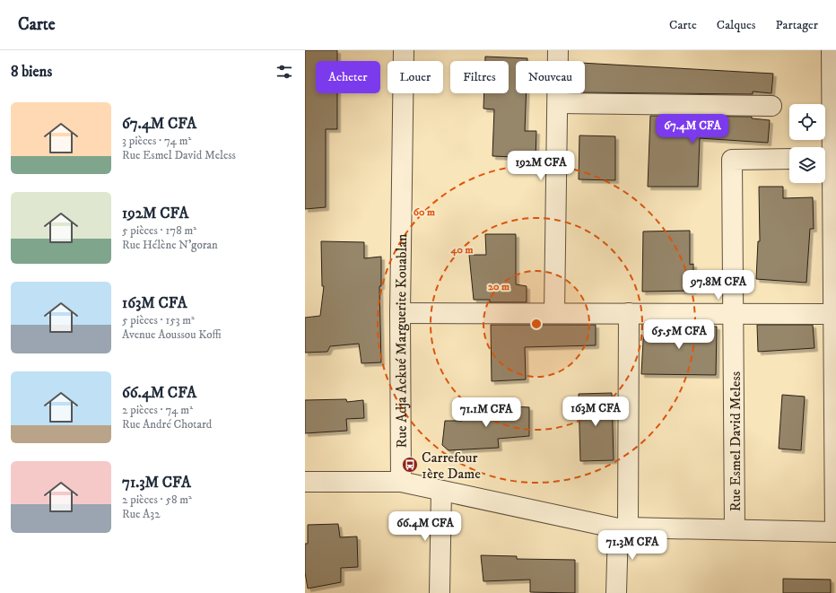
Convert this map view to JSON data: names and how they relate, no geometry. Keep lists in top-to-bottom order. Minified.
{"streets":{"street":["Rue Adja Ackué Marguerite Kouablan","Rue Esmel David Meless"]},"places":{"bus stop":["Carrefour 1ère Dame"]},"page":{"header":"Carte","nav":["Carte","Calques","Partager"],"heading":"8 biens","chip":["Acheter","Louer","Filtres","Nouveau"],"list":[{"name":"67.4M CFA","note":"3 pièces · 74 m² · Rue Esmel David Meless"},{"name":"192M CFA","note":"5 pièces · 178 m² · Rue Hélène N'goran"},{"name":"163M CFA","note":"5 pièces · 153 m² · Avenue Aoussou Koffi"},{"name":"66.4M CFA","note":"2 pièces · 74 m² · Rue André Chotard"},{"name":"71.3M CFA","note":"2 pièces · 58 m² · Rue A32"}],"price":["67.4M CFA","192M CFA","97.8M CFA","65.5M CFA","163M CFA","71.1M CFA","66.4M CFA","71.3M CFA"]},"rings":["60 m","40 m","20 m"]}
